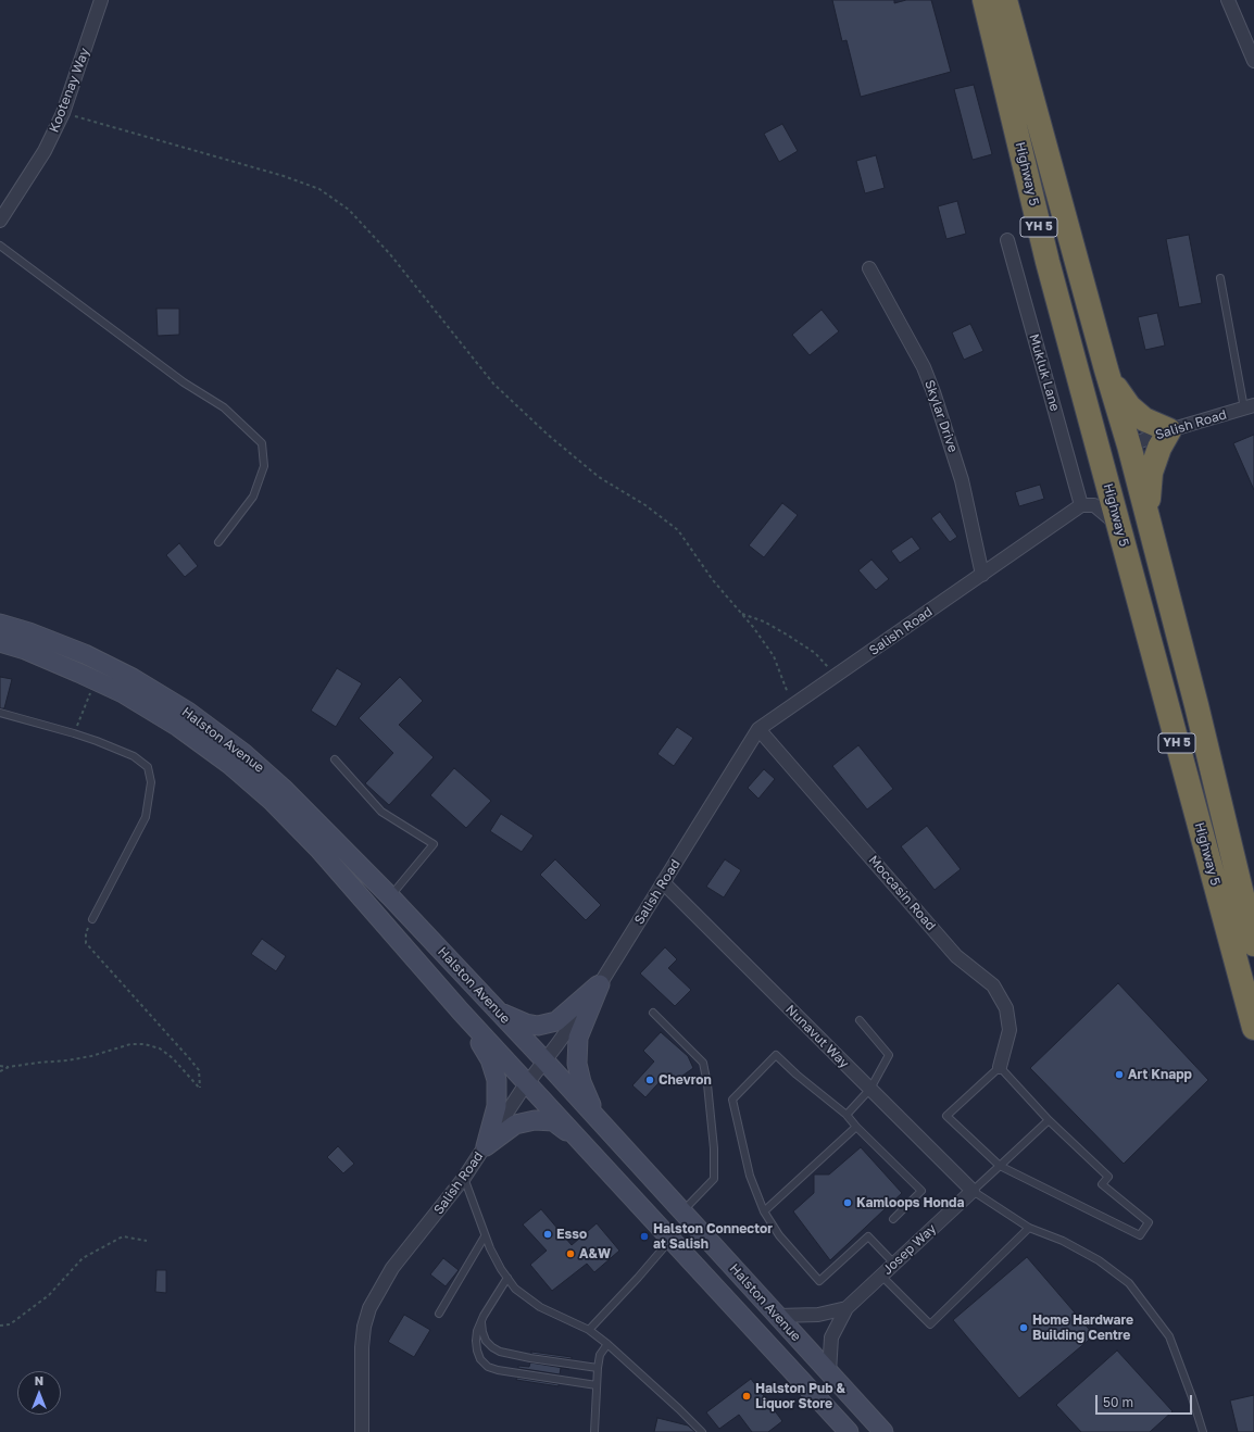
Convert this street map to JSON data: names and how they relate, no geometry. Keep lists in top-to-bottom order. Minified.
{"streets":{"highway":["Highway 5","YH 5"],"main road":["Halston Avenue"],"street":["Kootenay Way","Mukluk Lane","Skylar Drive","Salish Road","Moccasin Road","Nunavut Way","Josep Way"]},"crossings":[["Highway 5","Salish Road"],["Mukluk Lane","Salish Road"],["Skylar Drive","Salish Road"],["Salish Road","Halston Avenue"],["Salish Road","Moccasin Road"],["Salish Road","Nunavut Way"],["Halston Avenue","Josep Way"],["Nunavut Way","Josep Way"]],"places":["Art Knapp","Chevron","Kamloops Honda","Esso","Halston Connector at Salish","A&W","Home Hardware Building Centre","Halston Pub & Liquor Store"],"scale_bar":"50 m","north":"top"}
